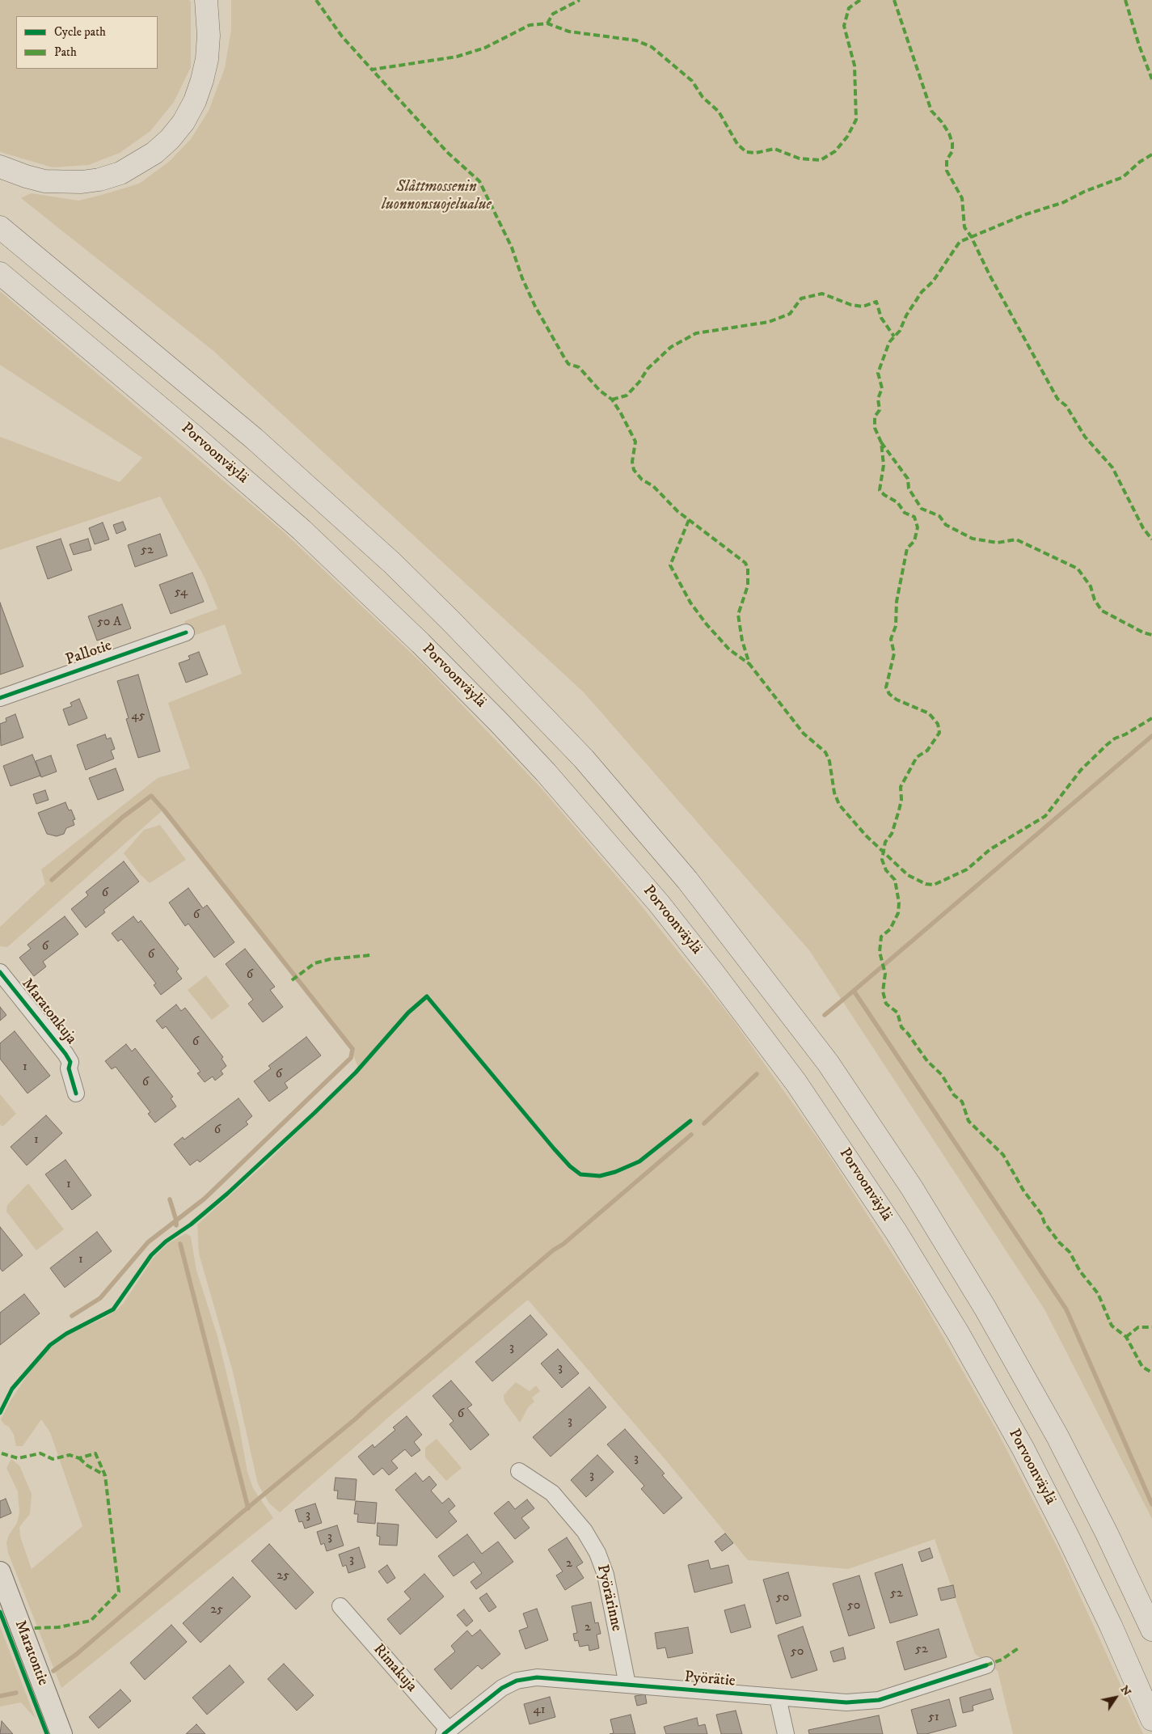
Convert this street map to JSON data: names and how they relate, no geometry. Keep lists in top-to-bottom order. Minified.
{"streets":{"highway":["Porvoonväylä"],"main road":["Maratontie"],"street":["Pallotie","Maratonkuja","Pyörärinne","Rimakuja","Pyörätie"]},"crossings":[["Pyörärinne","Pyörätie"],["Rimakuja","Pyörätie"]],"parks":["Slåttmossenin luonnonsuojelualue"],"house_numbers":["52","54","50 A","45","6","6","6","6","6","6","1","6","6","6","1","1","1","3","3","6","3","3","3","3","3","3","2","25","52","50","50","25","2","52","50","41","51"],"legend":["Cycle path","Path"],"north":"top right"}
